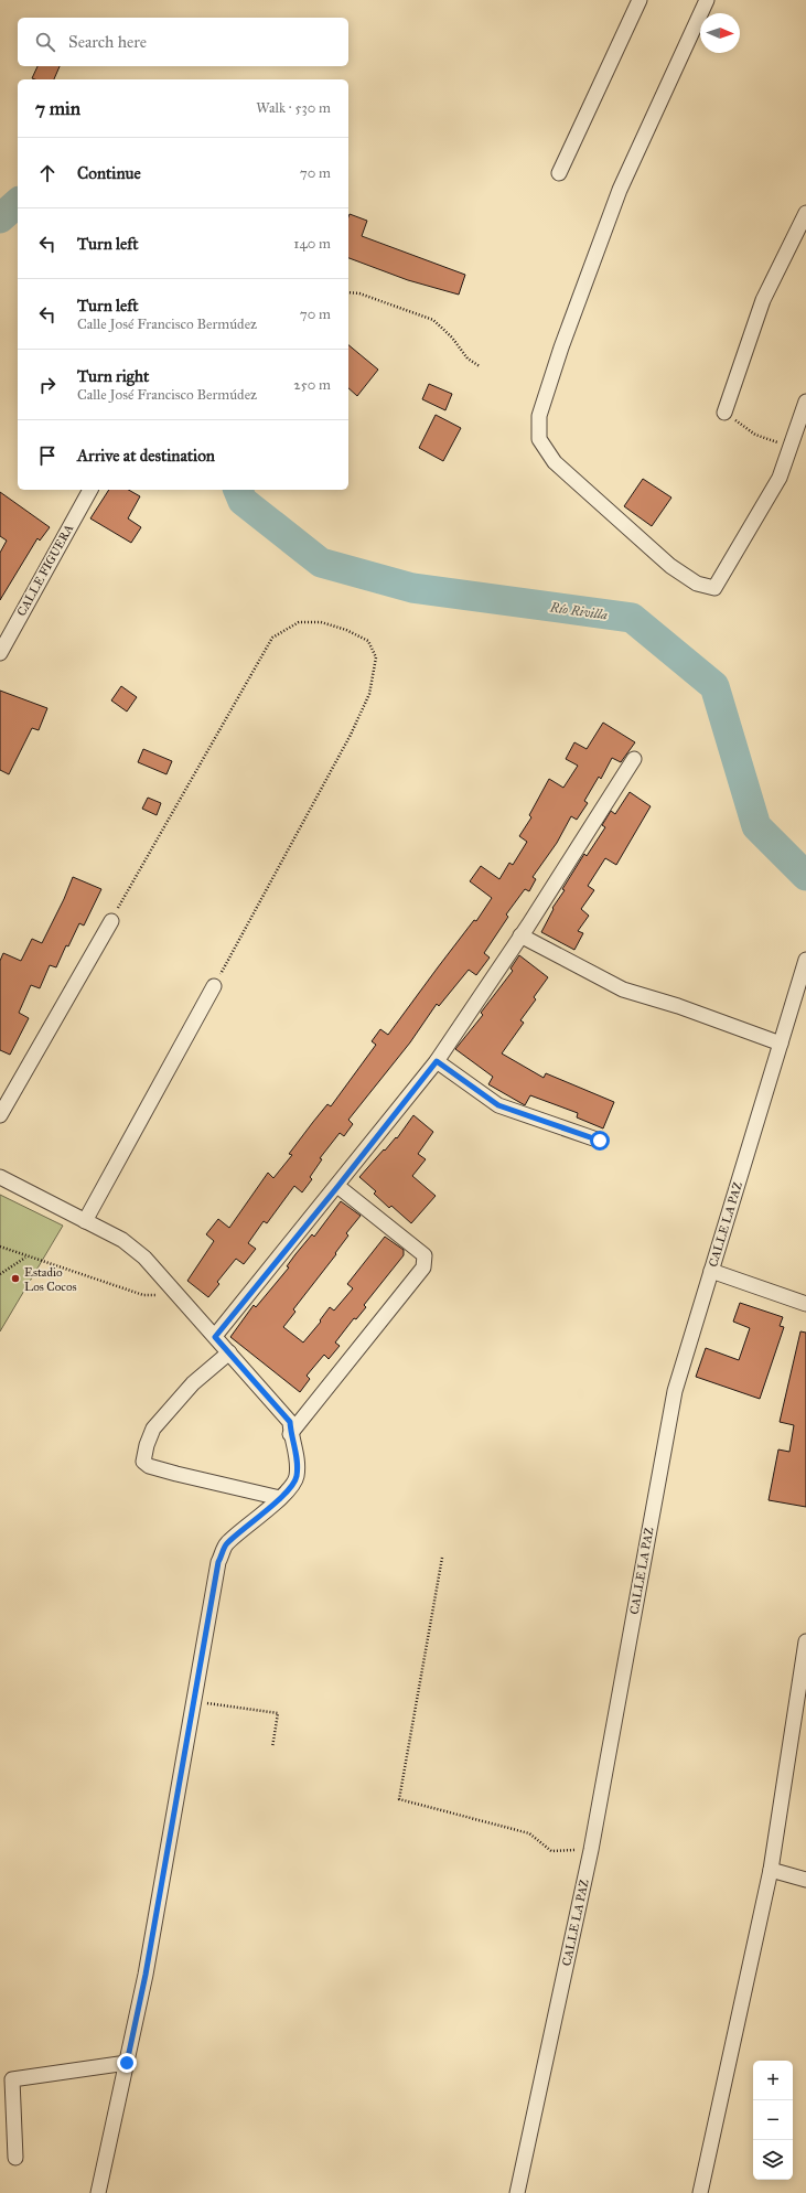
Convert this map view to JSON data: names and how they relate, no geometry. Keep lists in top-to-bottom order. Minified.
{"streets":{"street":["CALLE FIGUERA","CALLE LA PAZ"]},"water":["Río Rivilla"],"places":["Estadio Los Cocos"],"north":"right","page":{"search":"Search here","heading":["7 min","Walk · 530 m"],"list":[["Continue","70 m"],["Turn left","140 m"],["Turn left","Calle José Francisco Bermúdez","70 m"],["Turn right","Calle José Francisco Bermúdez","250 m"],"Arrive at destination"],"map_buttons":["+","−"]}}
